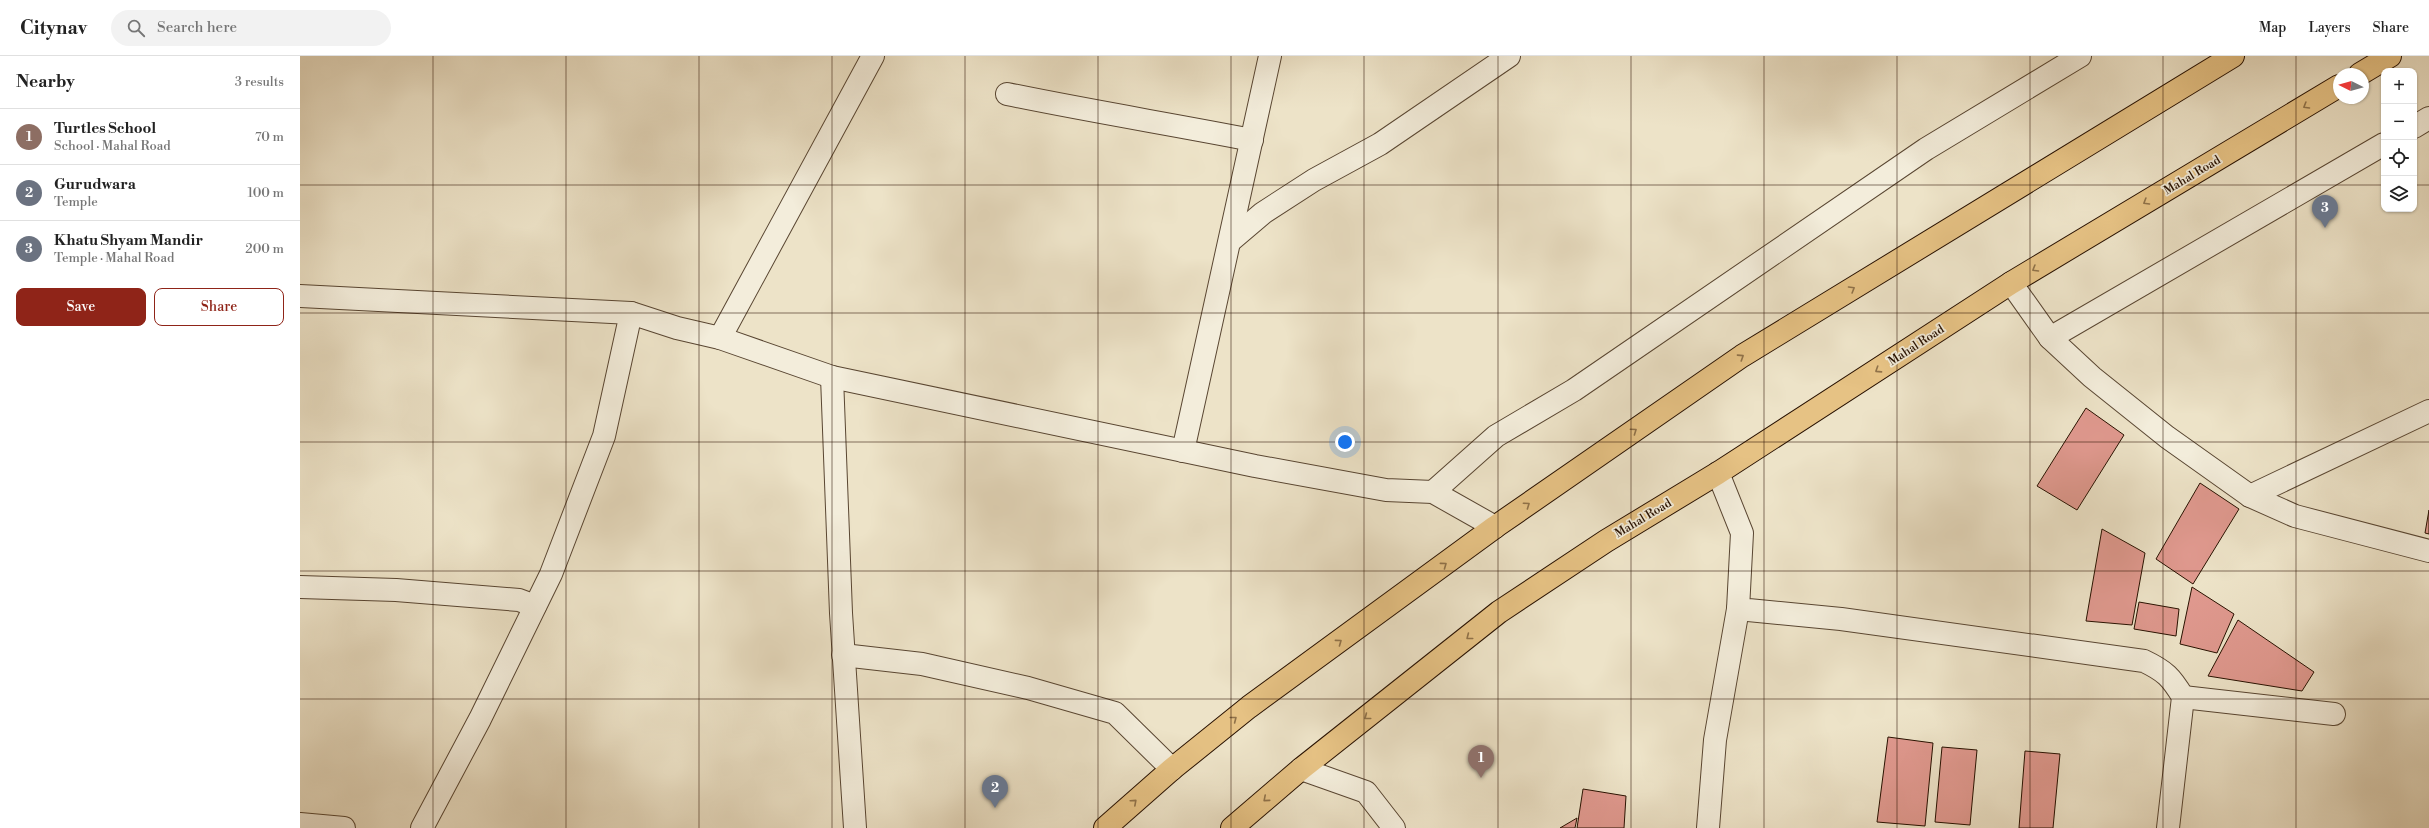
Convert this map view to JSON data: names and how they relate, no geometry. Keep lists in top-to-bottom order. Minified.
{"streets":{"main road":["Mahal Road"]},"north":"left","page":{"header":"Citynav","search":"Search here","nav":["Map","Layers","Share"],"heading":["Nearby","3 results"],"map_buttons":["+","−"],"list":[{"mark":"1","name":"Turtles School","note":"School · Mahal Road","value":"70 m"},{"mark":"2","name":"Gurudwara","note":"Temple","value":"100 m"},{"mark":"3","name":"Khatu Shyam Mandir","note":"Temple · Mahal Road","value":"200 m"}],"pins":["3","1","2"],"buttons":["Save","Share"]}}
